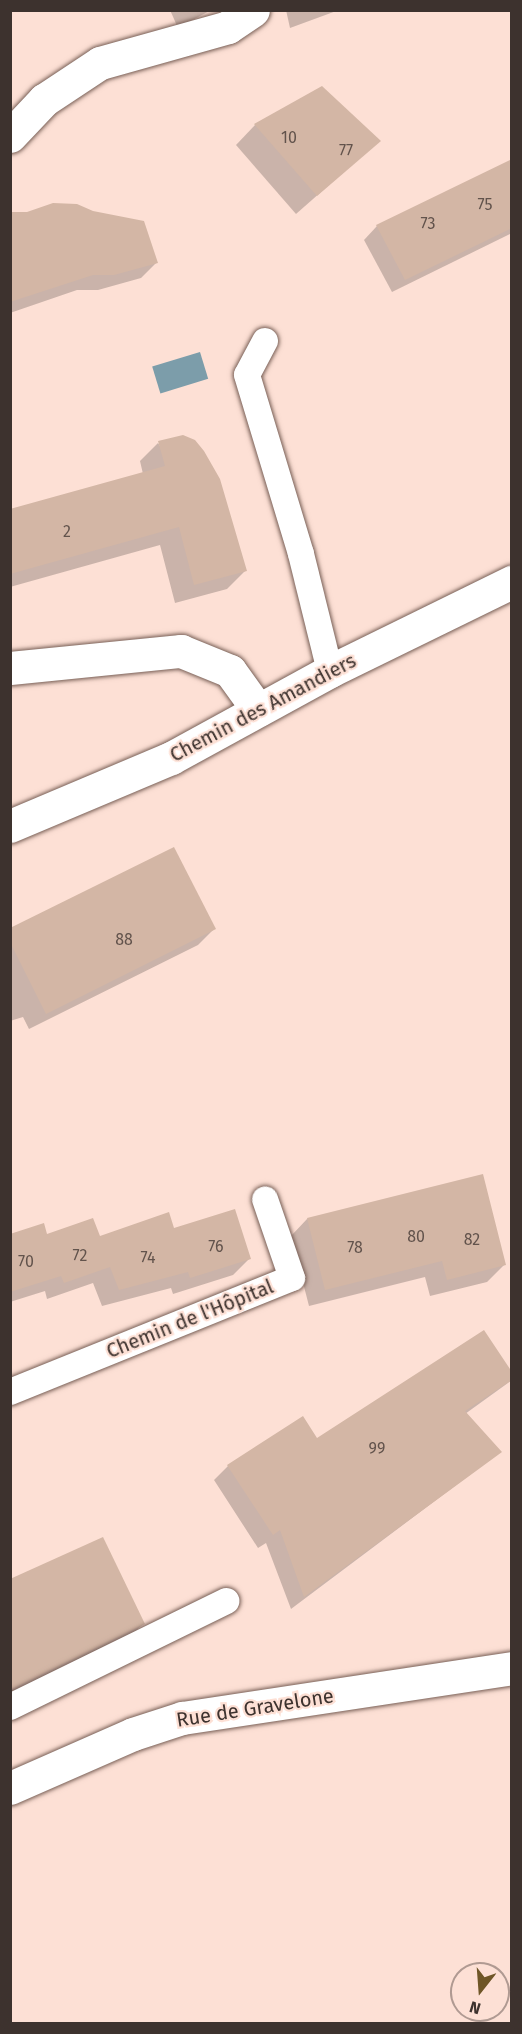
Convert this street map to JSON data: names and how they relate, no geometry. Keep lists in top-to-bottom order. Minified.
{"streets":{"street":["Chemin des Amandiers","Rue de Gravelone"],"lane":["Chemin de l'Hôpital"]},"house_numbers":["10","77","75","73","2","88","80","82","76","78","72","74","70","99"],"north":"bottom"}
